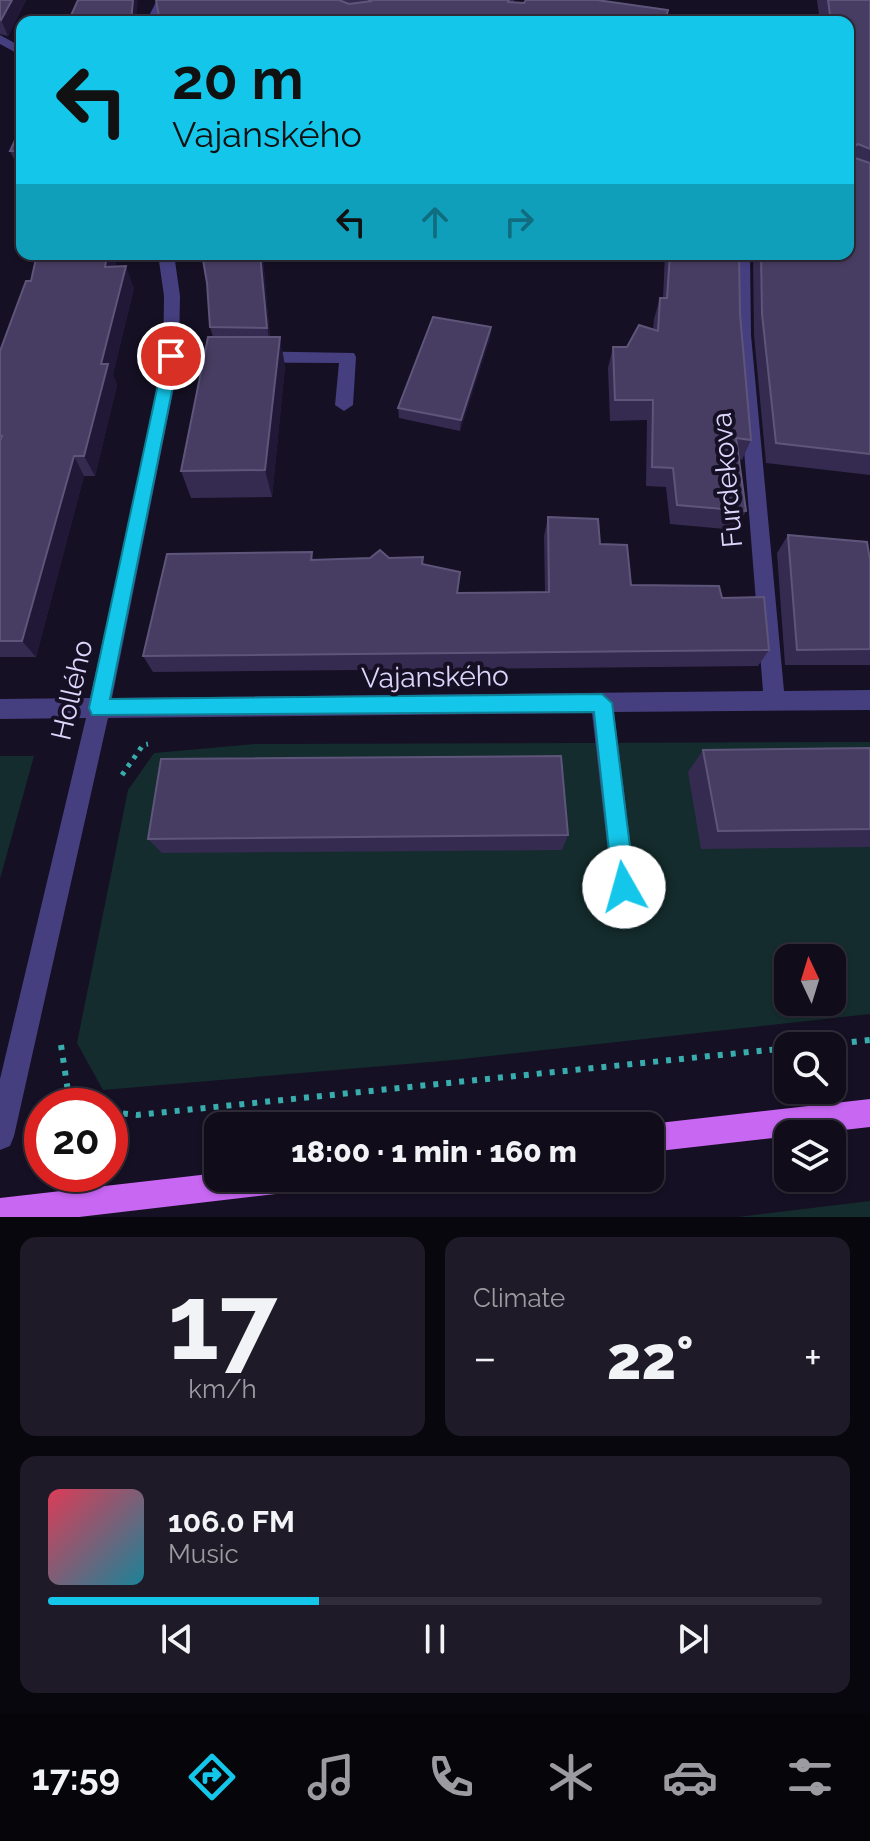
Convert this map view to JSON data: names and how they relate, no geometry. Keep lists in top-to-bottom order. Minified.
{"streets":{"street":["Furdekova","Vajanského","Hollého"]},"crossings":[["Furdekova","Vajanského"],["Vajanského","Hollého"]],"north":"top","page":{"turn":["20 m","Vajanského"],"limit":"20","trip":"18:00 · 1 min · 160 m","tile":[["17","km/h"],"Climate"],"heat":["−","22°","+"],"song":["106.0 FM","Music"],"tabs":"17:59"}}
